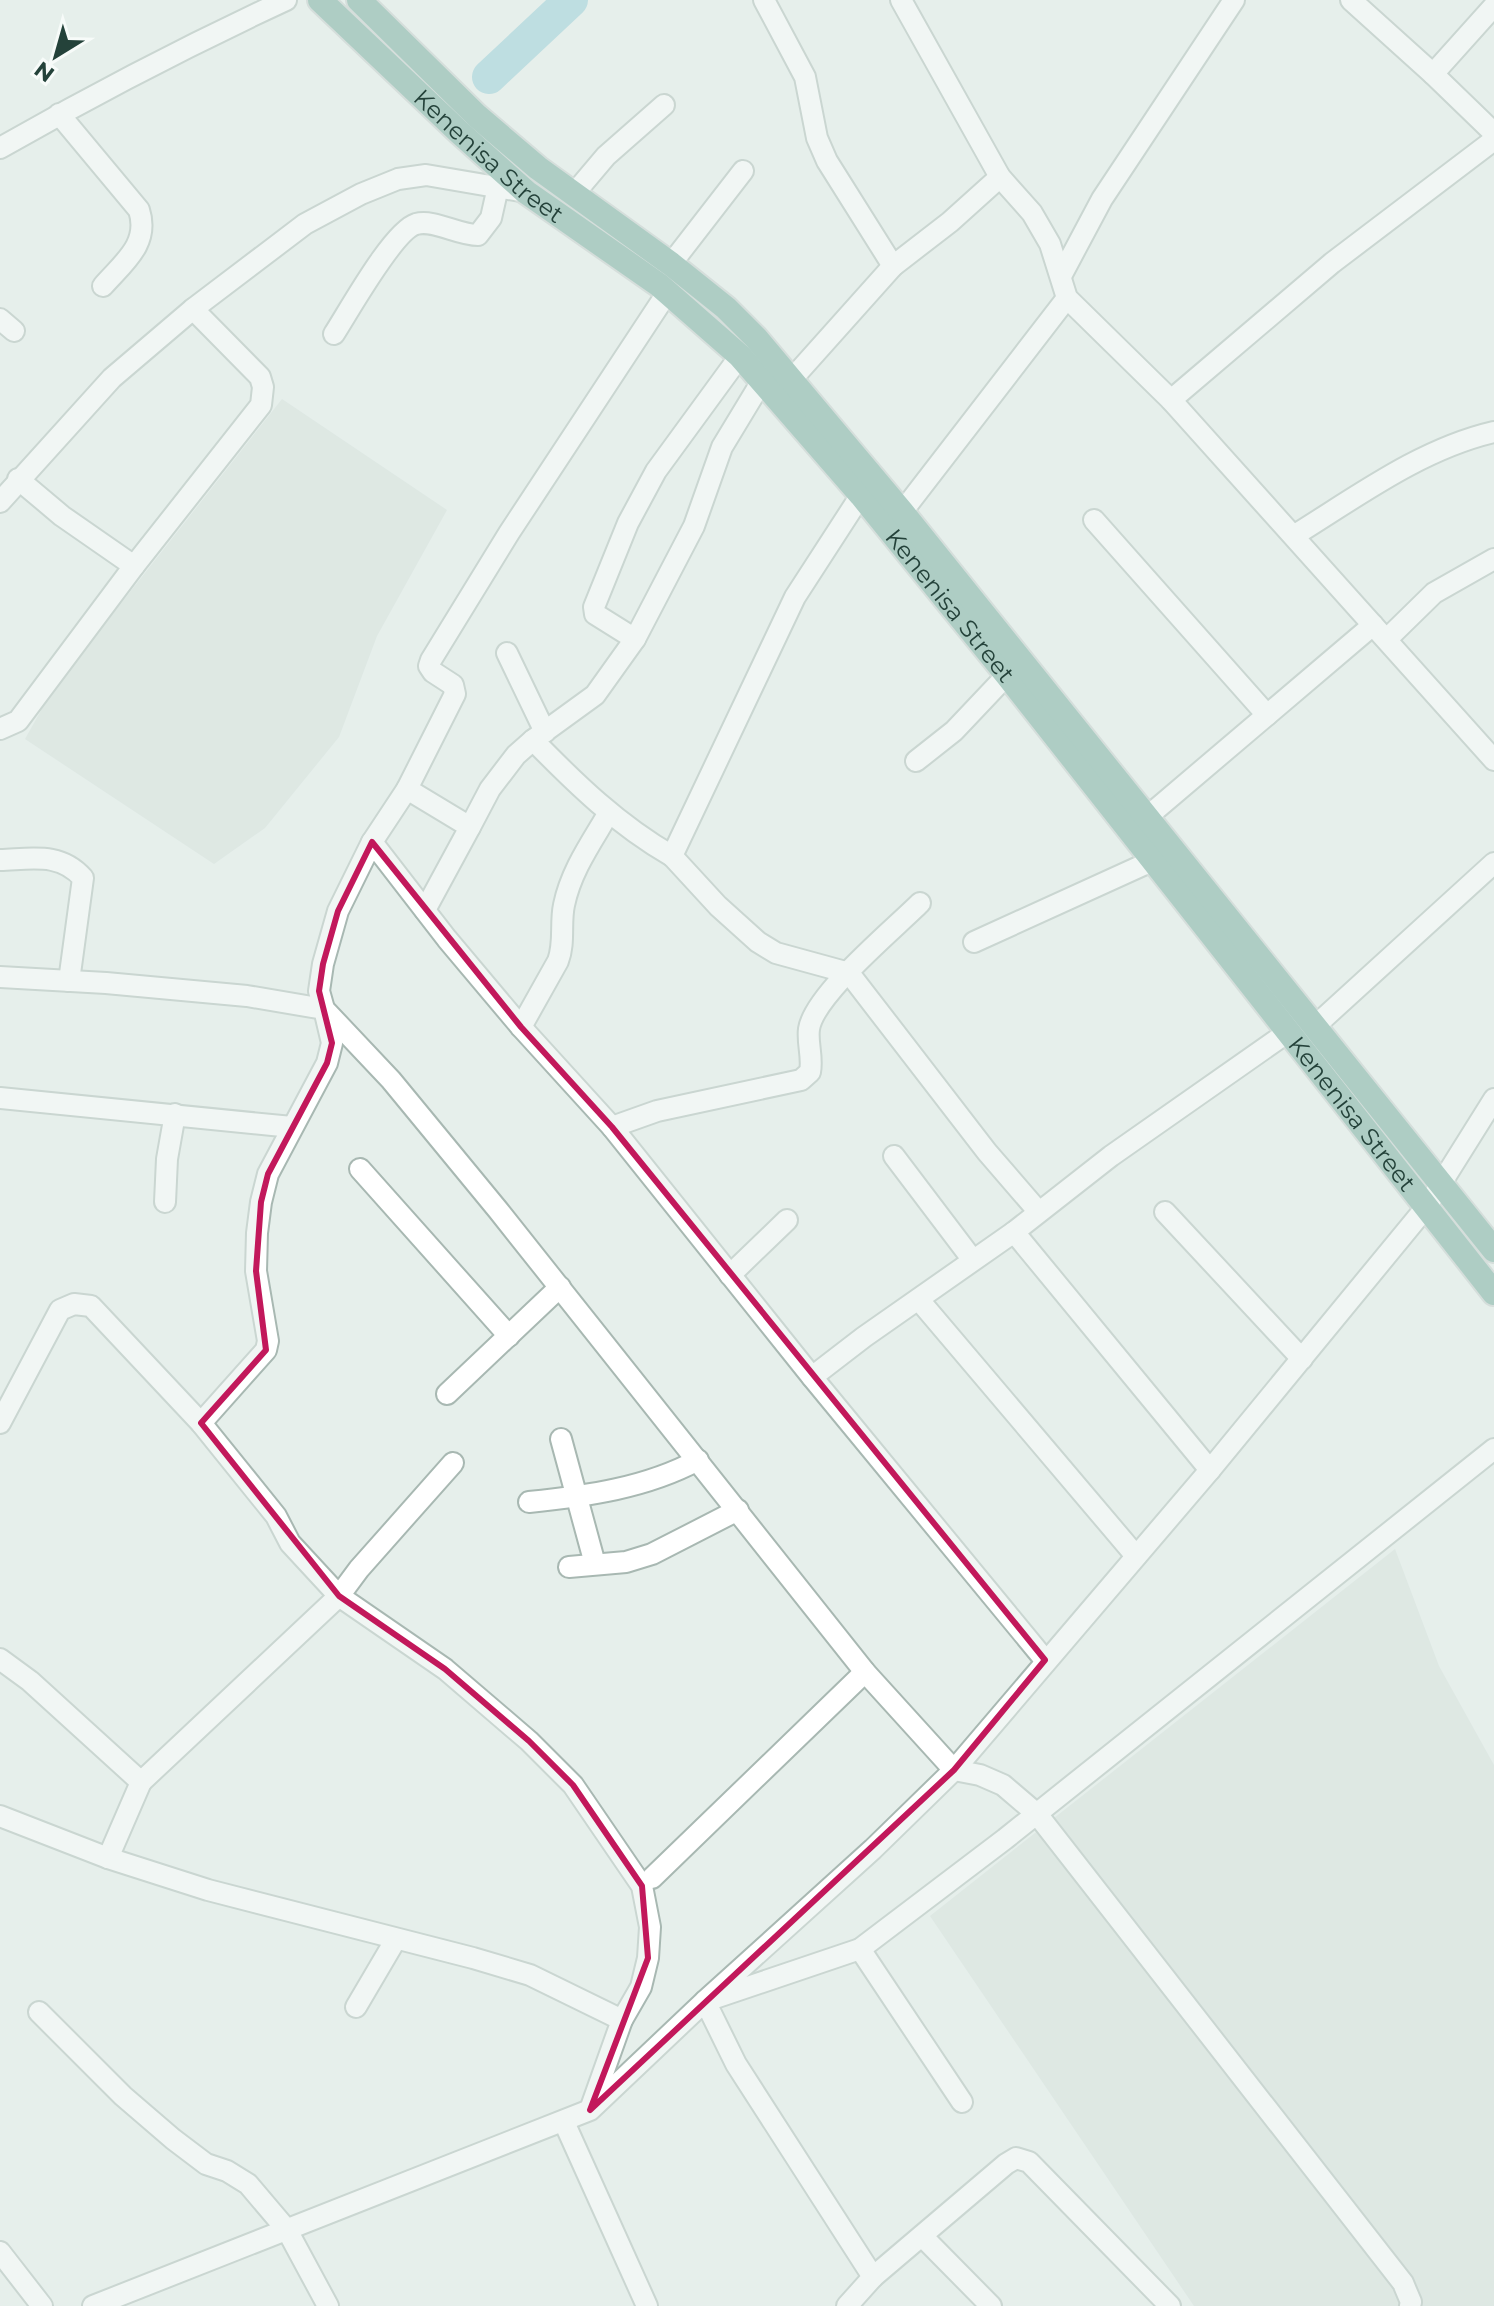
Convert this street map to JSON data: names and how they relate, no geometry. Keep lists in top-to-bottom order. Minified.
{"streets":{"main road":["Kenenisa Street"]},"north":"bottom left"}
